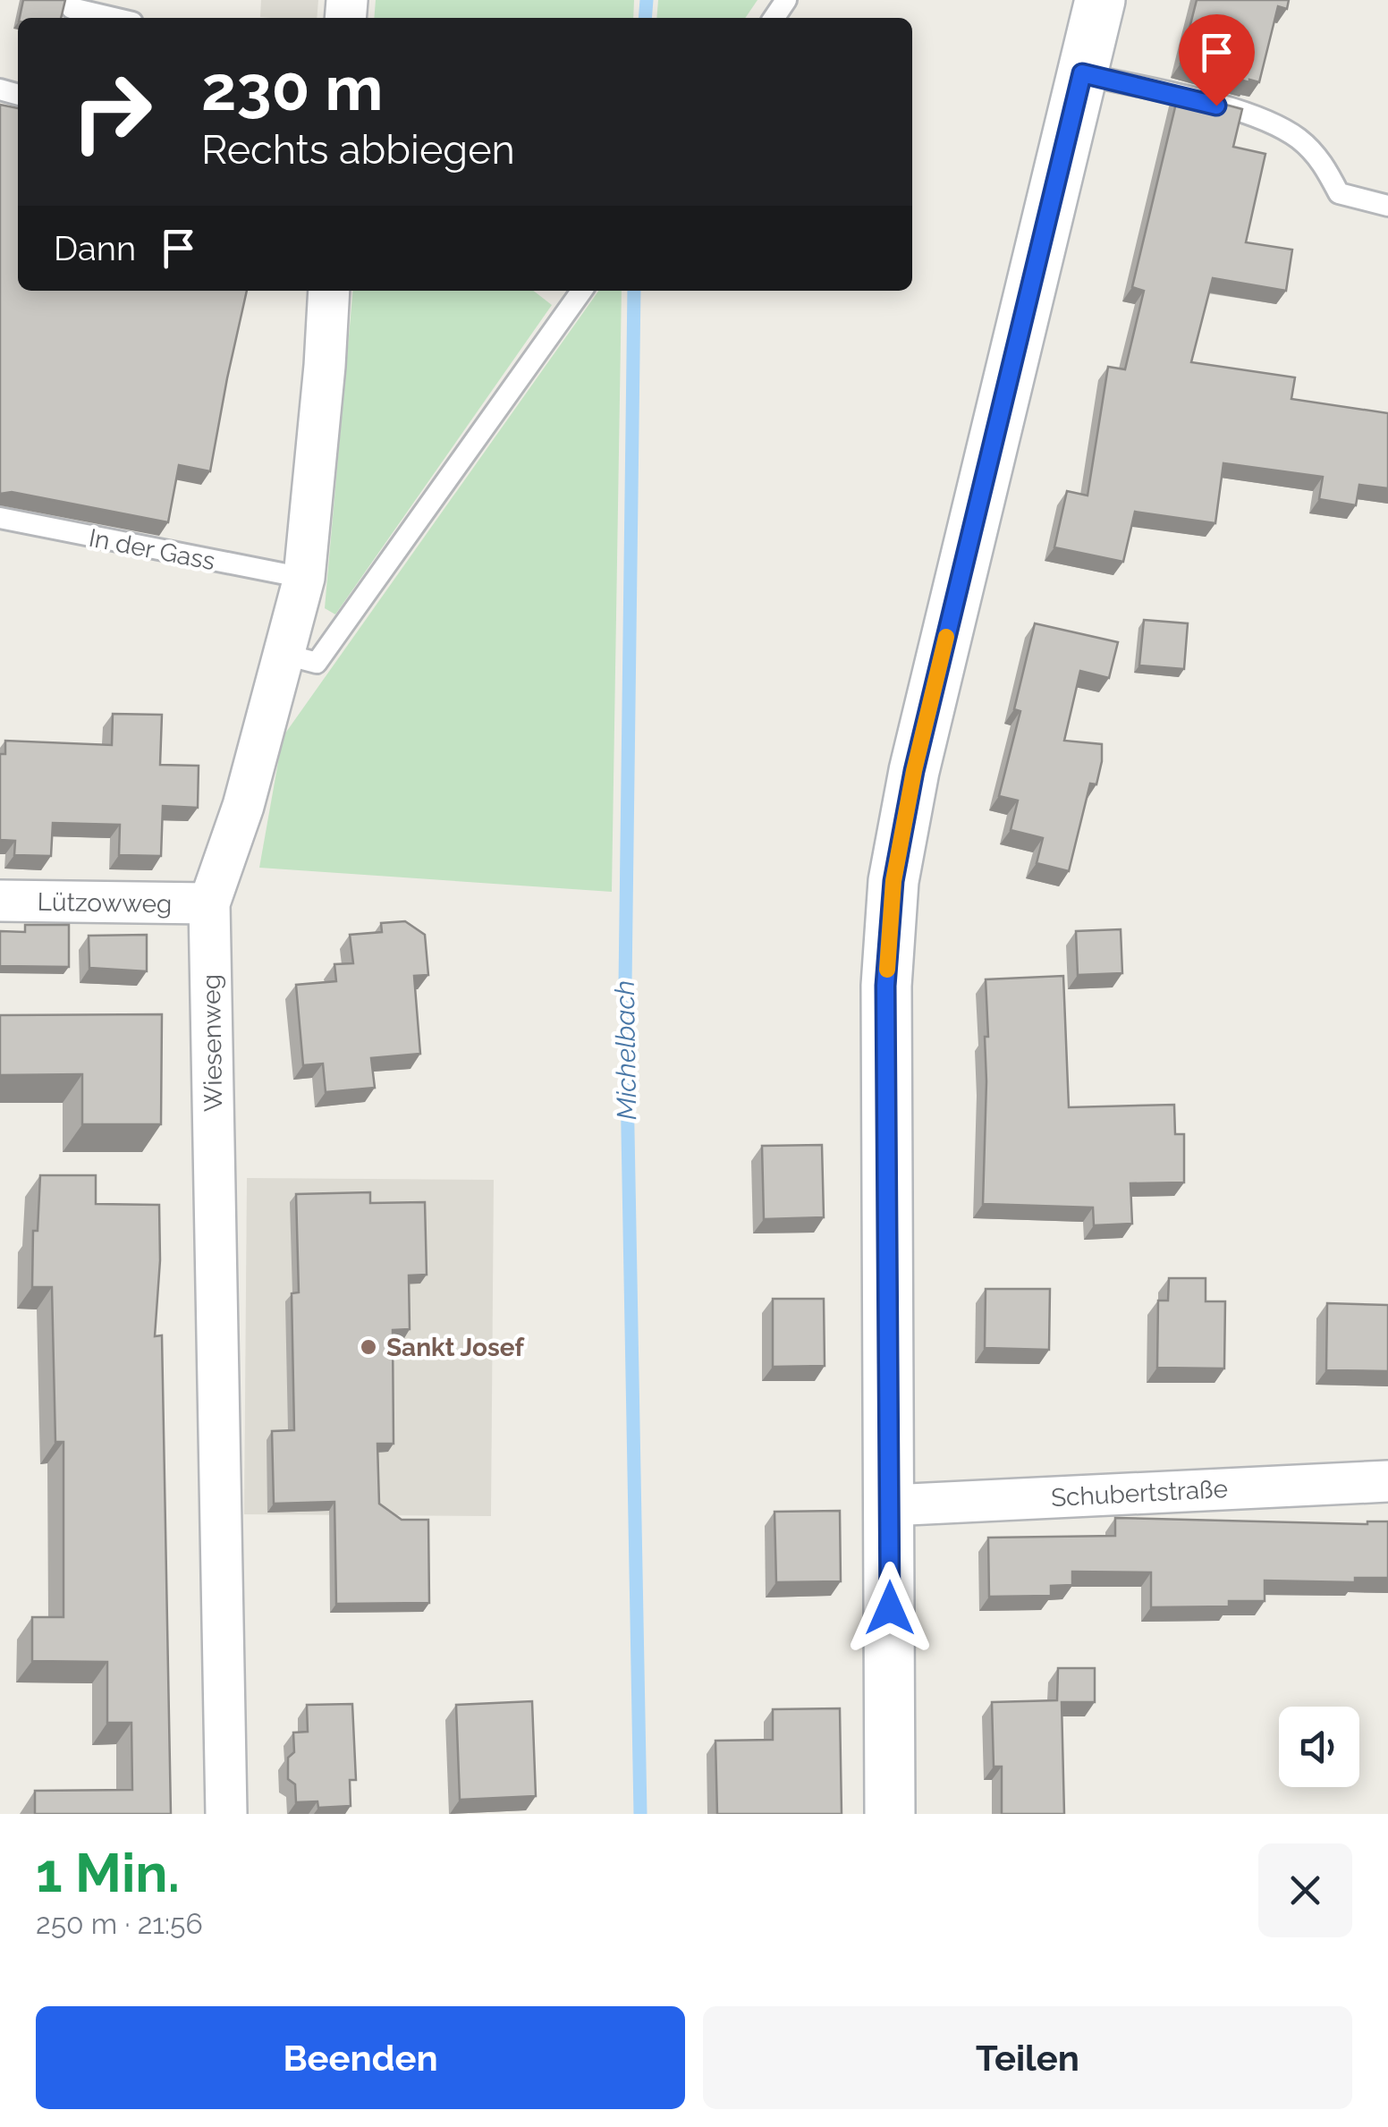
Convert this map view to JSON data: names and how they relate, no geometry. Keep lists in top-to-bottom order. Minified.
{"streets":{"street":["Lützowweg","Wiesenweg","Schubertstraße"],"lane":["In der Gass"]},"crossings":[["In der Gass","Wiesenweg"],["Lützowweg","Wiesenweg"]],"water":["Michelbach"],"places":["Sankt Josef"],"page":{"turn":["230 m","Rechts abbiegen"],"then":"Dann","heading":["1 Min.","250 m · 21:56"],"buttons":["Beenden","Teilen"]}}
